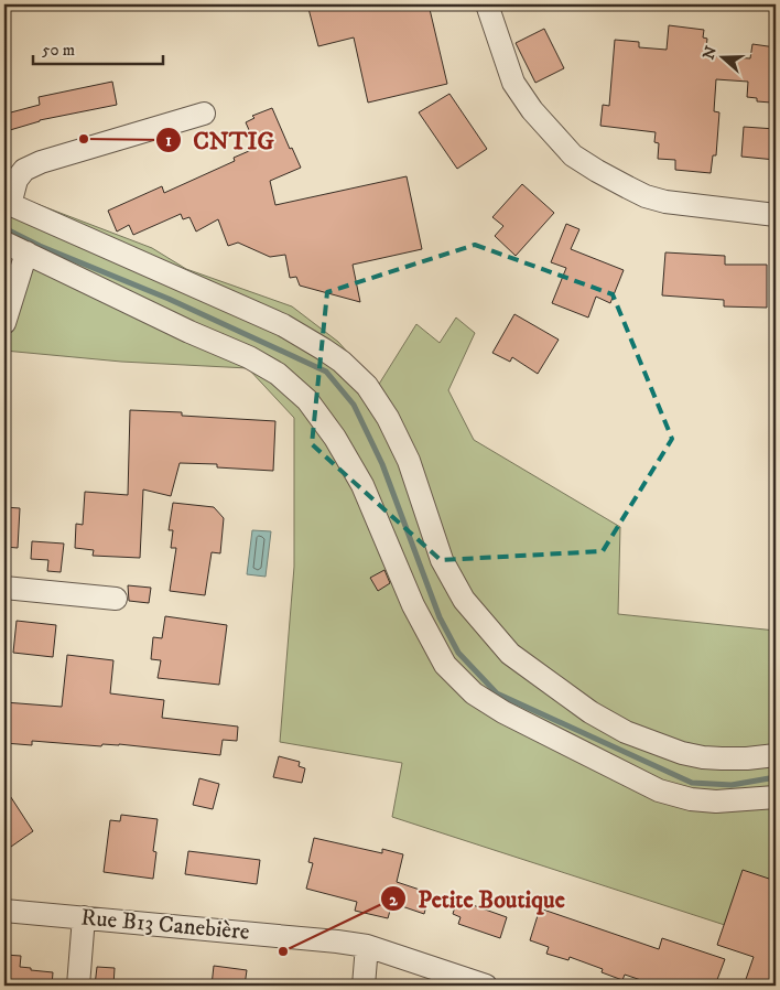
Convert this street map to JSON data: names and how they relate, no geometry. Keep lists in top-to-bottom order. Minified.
{"streets":{"street":["Rue B13 Canebière"]},"places":["CNTIG","Petite Boutique"],"scale_bar":"50 m","north":"left"}
